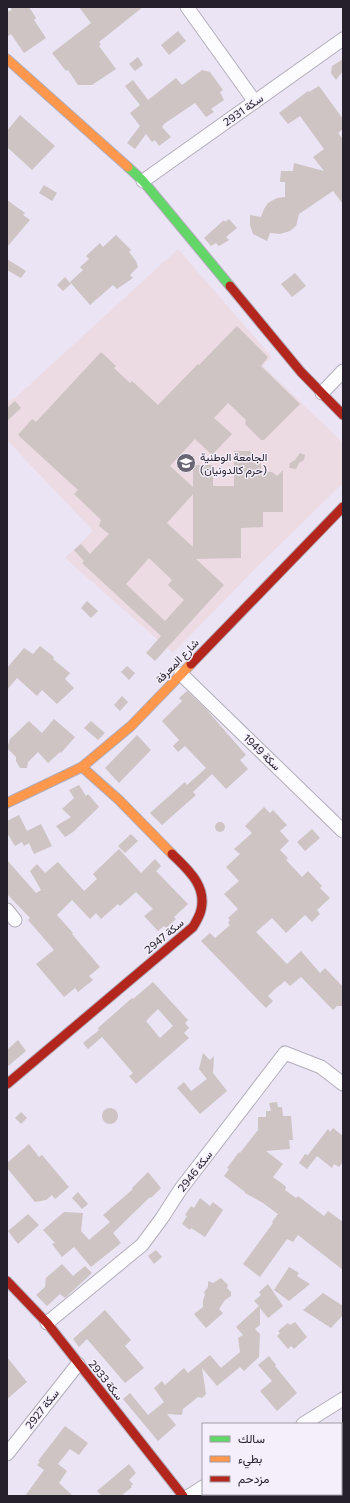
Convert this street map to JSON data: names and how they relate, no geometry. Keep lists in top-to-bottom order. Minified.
{"streets":{"street":["سكة 2931","شارع المعرفة","سكة 1949","سكة 2947","سكة 2946","سكة 2933","سكة 2927"]},"crossings":[["شارع المعرفة","سكة 1949"],["شارع المعرفة","سكة 2947"],["سكة 2946","سكة 2933"],["سكة 2933","سكة 2927"]],"places":{"school or university":["الجامعة الوطنية (حرم كالدونيان)"]},"legend":["سالك","بطيء","مزدحم"]}
